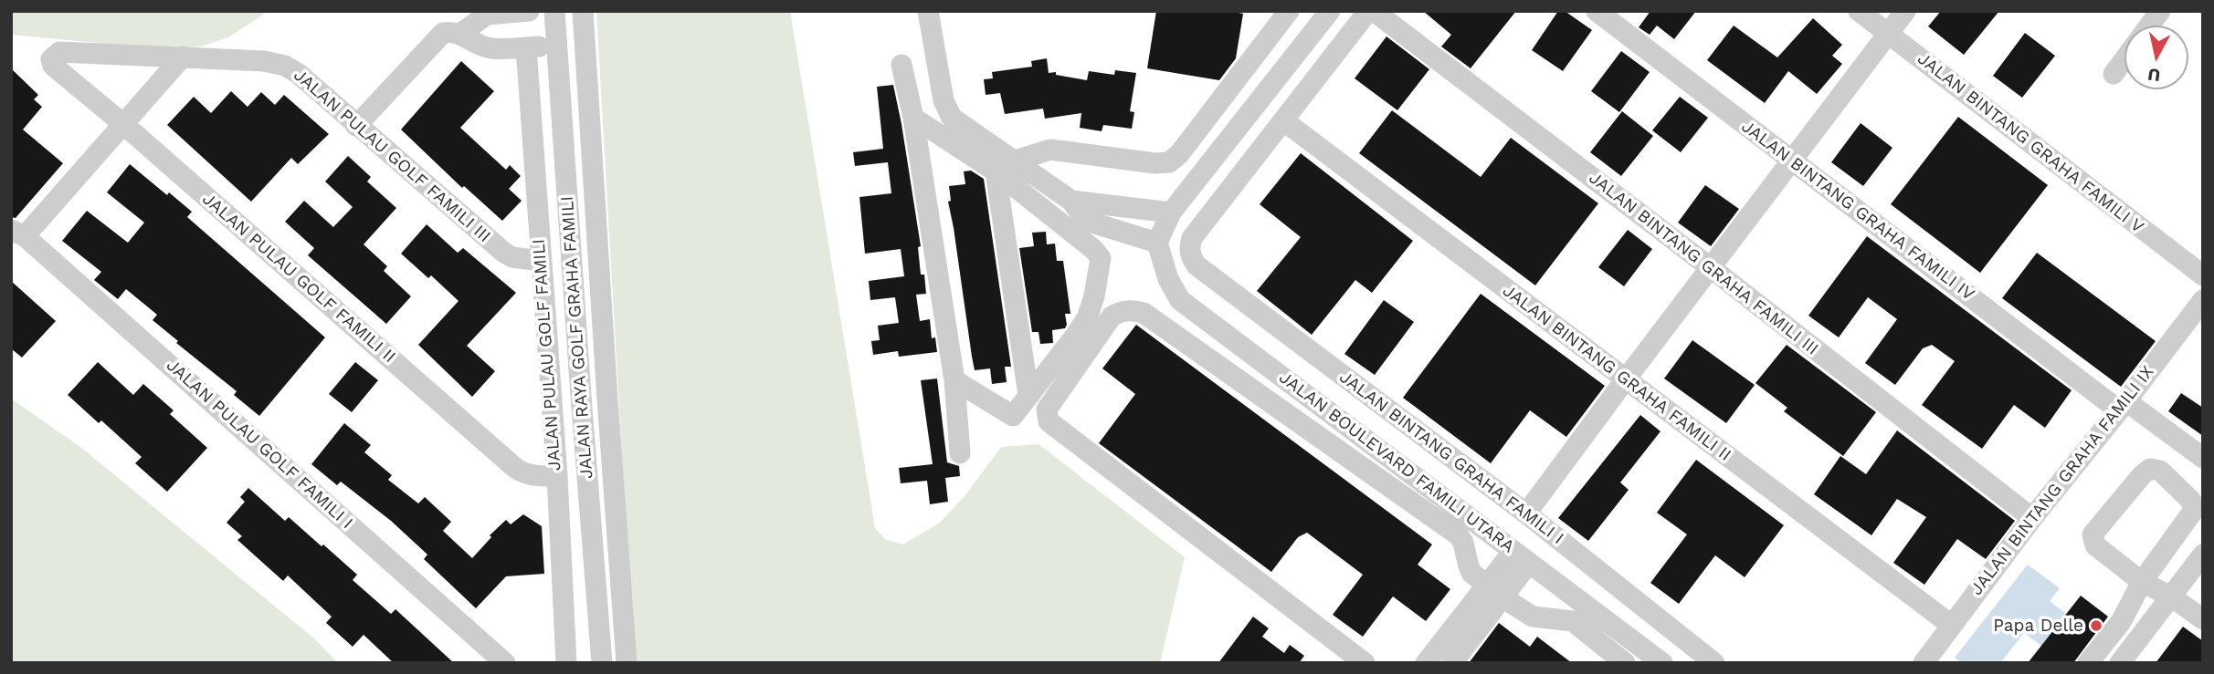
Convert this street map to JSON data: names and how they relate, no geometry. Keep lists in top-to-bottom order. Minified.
{"streets":{"street":["JALAN BINTANG GRAHA FAMILI V","JALAN PULAU GOLF FAMILI III","JALAN BINTANG GRAHA FAMILI IV","JALAN BINTANG GRAHA FAMILI III","JALAN PULAU GOLF FAMILI II","JALAN RAYA GOLF GRAHA FAMILI","JALAN PULAU GOLF FAMILI","JALAN BINTANG GRAHA FAMILI II","JALAN PULAU GOLF FAMILI I","JALAN BINTANG GRAHA FAMILI I","JALAN BOULEVARD FAMILI UTARA","JALAN BINTANG GRAHA FAMILI IX"]},"crossings":[["JALAN PULAU GOLF FAMILI III","JALAN PULAU GOLF FAMILI II"],["JALAN PULAU GOLF FAMILI III","JALAN PULAU GOLF FAMILI"],["JALAN BINTANG GRAHA FAMILI IV","JALAN BINTANG GRAHA FAMILI IX"],["JALAN BINTANG GRAHA FAMILI III","JALAN BINTANG GRAHA FAMILI IX"],["JALAN PULAU GOLF FAMILI II","JALAN PULAU GOLF FAMILI"],["JALAN BINTANG GRAHA FAMILI II","JALAN BINTANG GRAHA FAMILI I"],["JALAN BINTANG GRAHA FAMILI II","JALAN BINTANG GRAHA FAMILI IX"]],"places":["Papa Delle"],"north":"bottom"}
